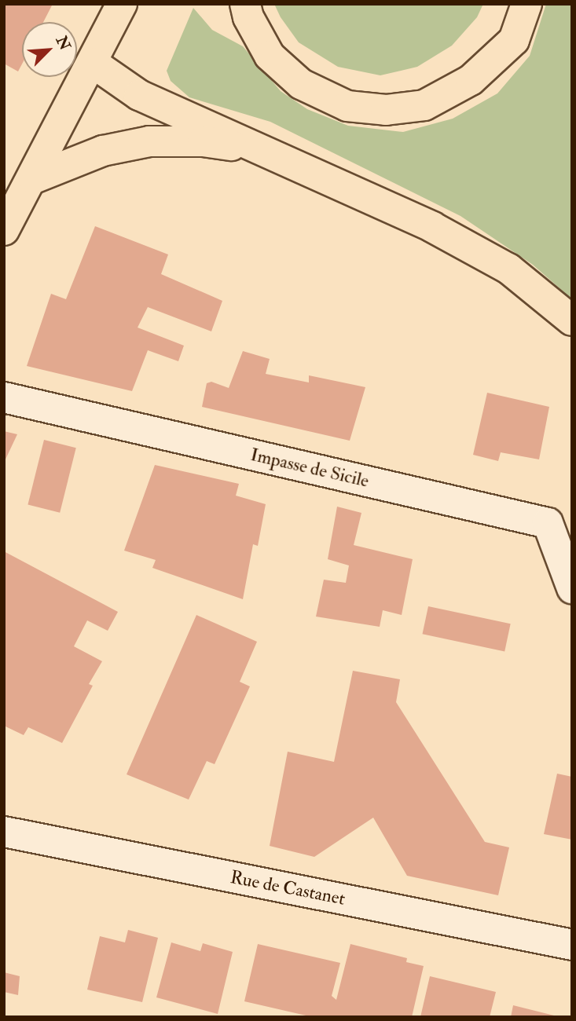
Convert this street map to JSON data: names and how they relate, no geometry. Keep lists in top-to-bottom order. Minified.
{"streets":{"street":["Impasse de Sicile","Rue de Castanet"]},"north":"top right"}
